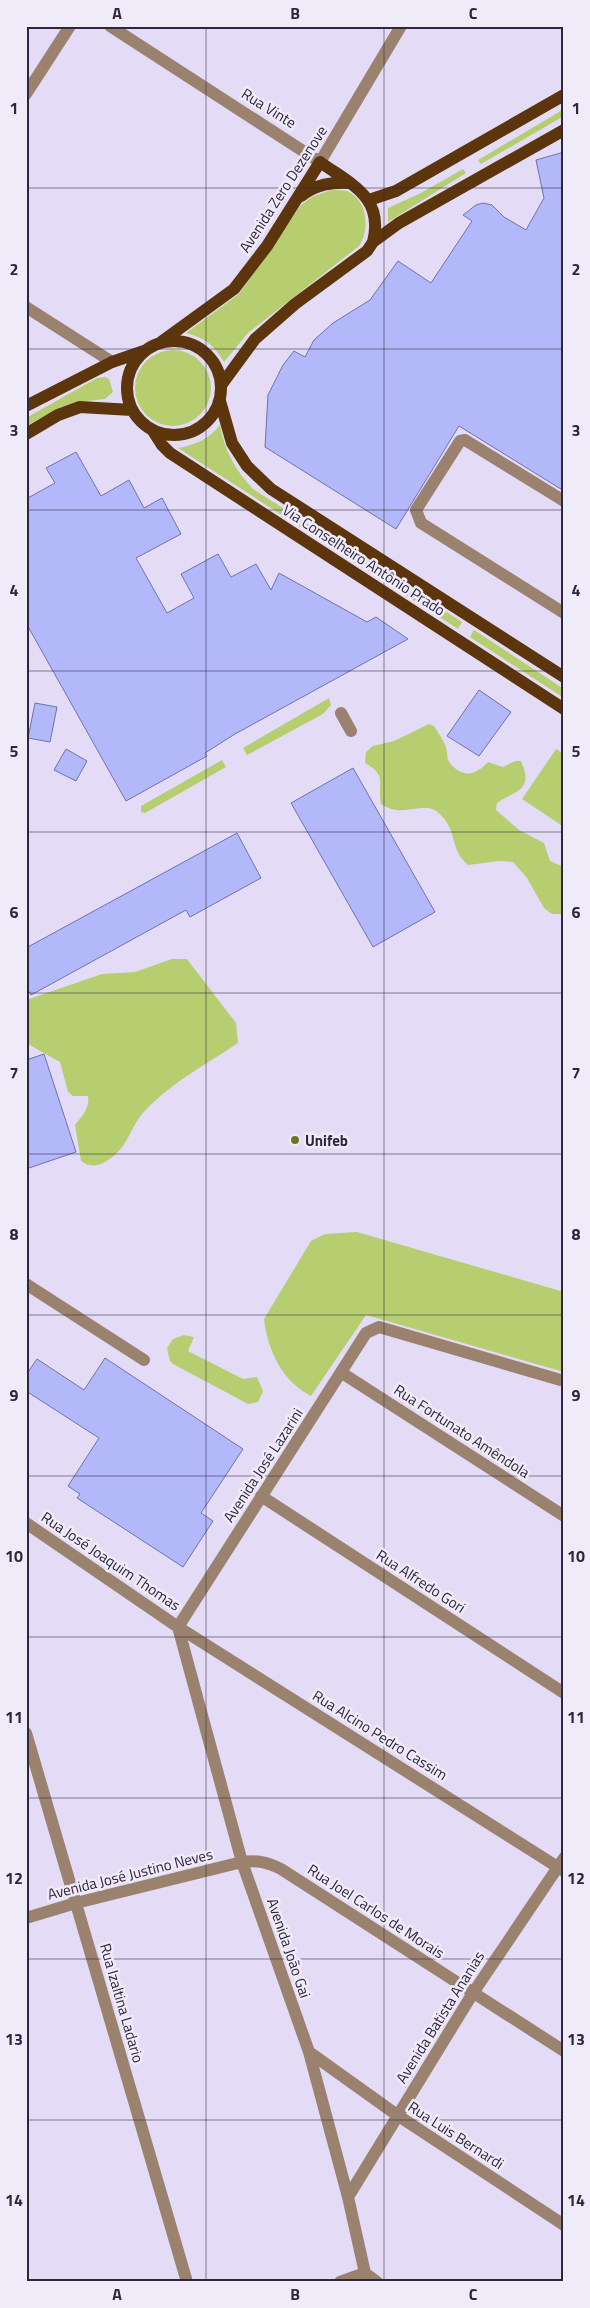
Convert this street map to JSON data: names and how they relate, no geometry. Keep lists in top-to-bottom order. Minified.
{"streets":{"main road":["Rua Vinte","Avenida Zero Dezenove","Via Conselheiro Antônio Prado"],"street":["Rua Fortunato Amêndola","Avenida José Lazarini","Rua José Joaquim Thomas","Rua Alfredo Gori","Rua Alcino Pedro Cassim","Avenida José Justino Neves","Rua Joel Carlos de Morais","Avenida João Gai","Rua Izaltina Ladario","Avenida Batista Ananias","Rua Luis Bernardi"]},"crossings":[["Rua Vinte","Avenida Zero Dezenove"],["Avenida Zero Dezenove","Via Conselheiro Antônio Prado"],["Rua Fortunato Amêndola","Avenida José Lazarini"],["Avenida José Lazarini","Rua José Joaquim Thomas"],["Avenida José Lazarini","Rua Alfredo Gori"],["Avenida José Lazarini","Rua Alcino Pedro Cassim"],["Avenida José Lazarini","Avenida João Gai"],["Rua José Joaquim Thomas","Rua Alcino Pedro Cassim"],["Rua José Joaquim Thomas","Avenida João Gai"],["Rua Alcino Pedro Cassim","Avenida João Gai"],["Rua Alcino Pedro Cassim","Avenida Batista Ananias"],["Avenida José Justino Neves","Rua Joel Carlos de Morais"],["Avenida José Justino Neves","Avenida João Gai"],["Avenida José Justino Neves","Rua Izaltina Ladario"],["Rua Joel Carlos de Morais","Avenida João Gai"],["Rua Joel Carlos de Morais","Avenida Batista Ananias"],["Avenida João Gai","Avenida Batista Ananias"],["Avenida João Gai","Rua Luis Bernardi"],["Avenida Batista Ananias","Rua Luis Bernardi"]],"places":["Unifeb"],"grid":{"columns":["A","B","C"],"rows":["1","2","3","4","5","6","7","8","9","10","11","12","13","14"]}}
